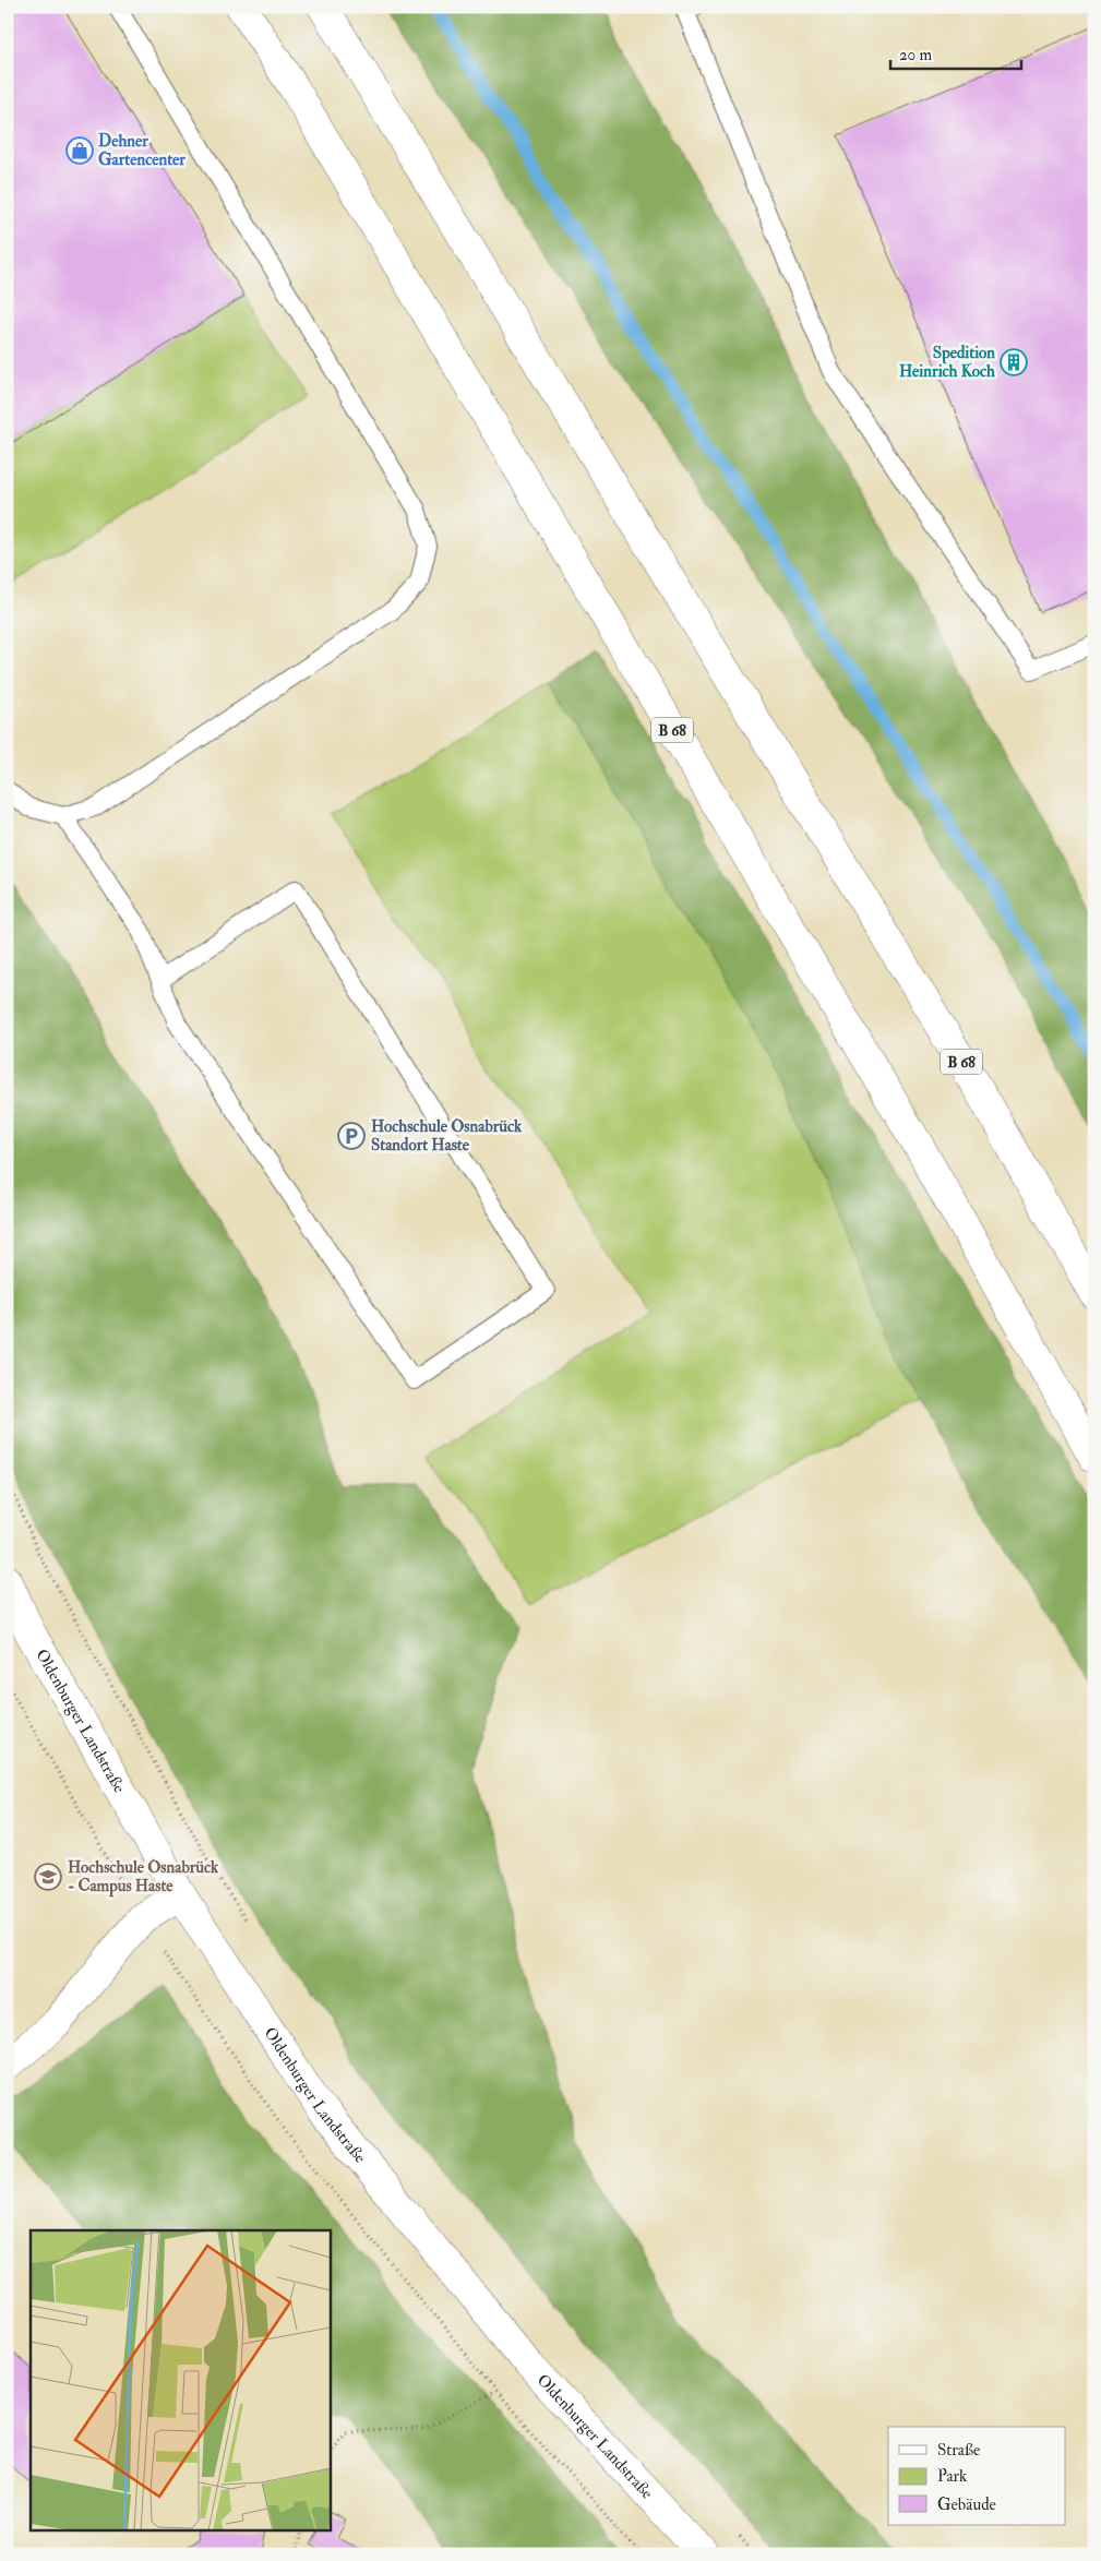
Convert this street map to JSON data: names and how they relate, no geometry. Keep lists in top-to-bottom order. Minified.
{"streets":{"main road":["B 68","Oldenburger Landstraße"]},"places":{"shop":["Dehner Gartencenter"],"building":["Spedition Heinrich Koch"],"parking":["Hochschule Osnabrück Standort Haste"],"school or university":["Hochschule Osnabrück - Campus Haste"]},"legend":["Straße","Park","Gebäude"],"scale_bar":"20 m"}
